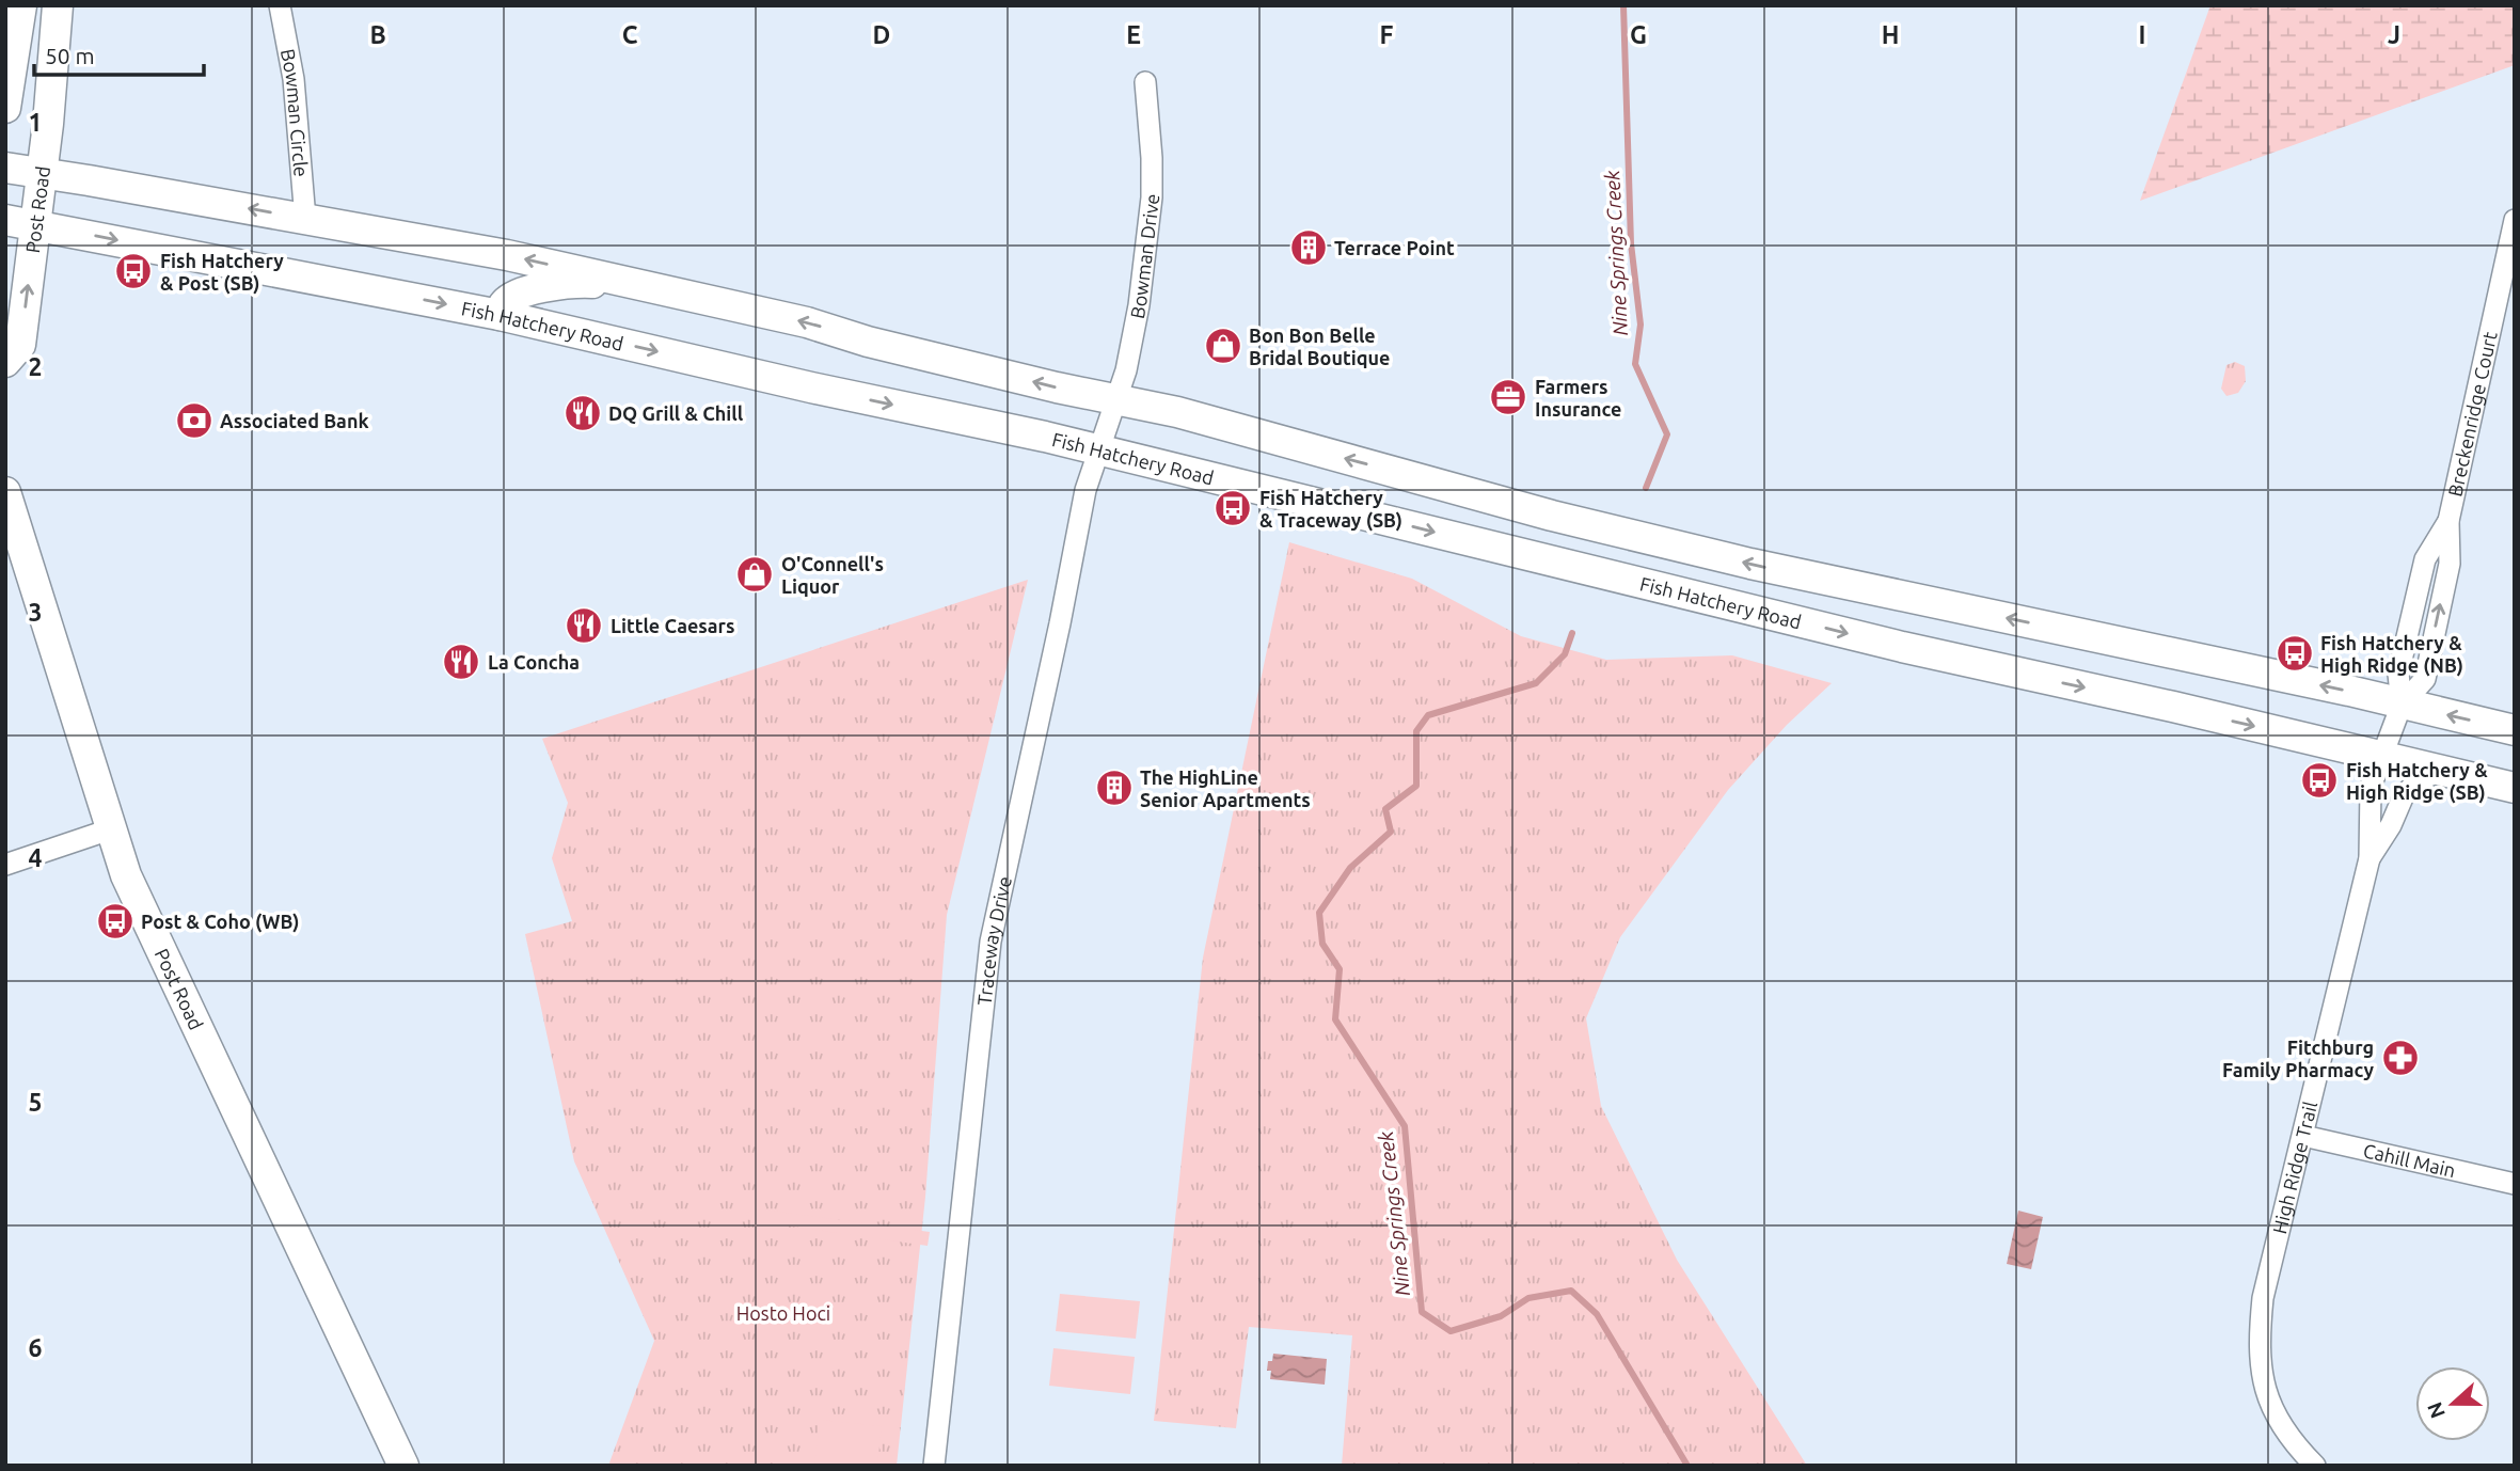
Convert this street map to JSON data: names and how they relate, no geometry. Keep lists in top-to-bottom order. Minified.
{"streets":{"main road":["Post Road","Fish Hatchery Road"],"street":["Bowman Circle","Bowman Drive","Breckenridge Court","Traceway Drive","Cahill Main","High Ridge Trail"]},"crossings":[["Bowman Circle","Fish Hatchery Road"],["Post Road","Fish Hatchery Road"],["Bowman Drive","Fish Hatchery Road"],["Bowman Drive","Traceway Drive"],["Fish Hatchery Road","Breckenridge Court"],["Fish Hatchery Road","Traceway Drive"],["Fish Hatchery Road","High Ridge Trail"],["Breckenridge Court","High Ridge Trail"],["Cahill Main","High Ridge Trail"]],"water":["Nine Springs Creek"],"parks":["Hosto Hoci"],"places":{"building":["Terrace Point","The HighLine Senior Apartments"],"bus stop":["Fish Hatchery & Post (SB)","Fish Hatchery & Traceway (SB)","Fish Hatchery & High Ridge (NB)","Fish Hatchery & High Ridge (SB)","Post & Coho (WB)"],"shop":["Bon Bon Belle Bridal Boutique","O'Connell's Liquor"],"office":["Farmers Insurance"],"restaurant":["DQ Grill & Chill","Little Caesars","La Concha"],"bank":["Associated Bank"],"pharmacy":["Fitchburg Family Pharmacy"]},"scale_bar":"50 m","north":"left","grid":{"columns":["B","C","D","E","F","G","H","I","J"],"rows":["1","2","3","4","5","6"]}}
